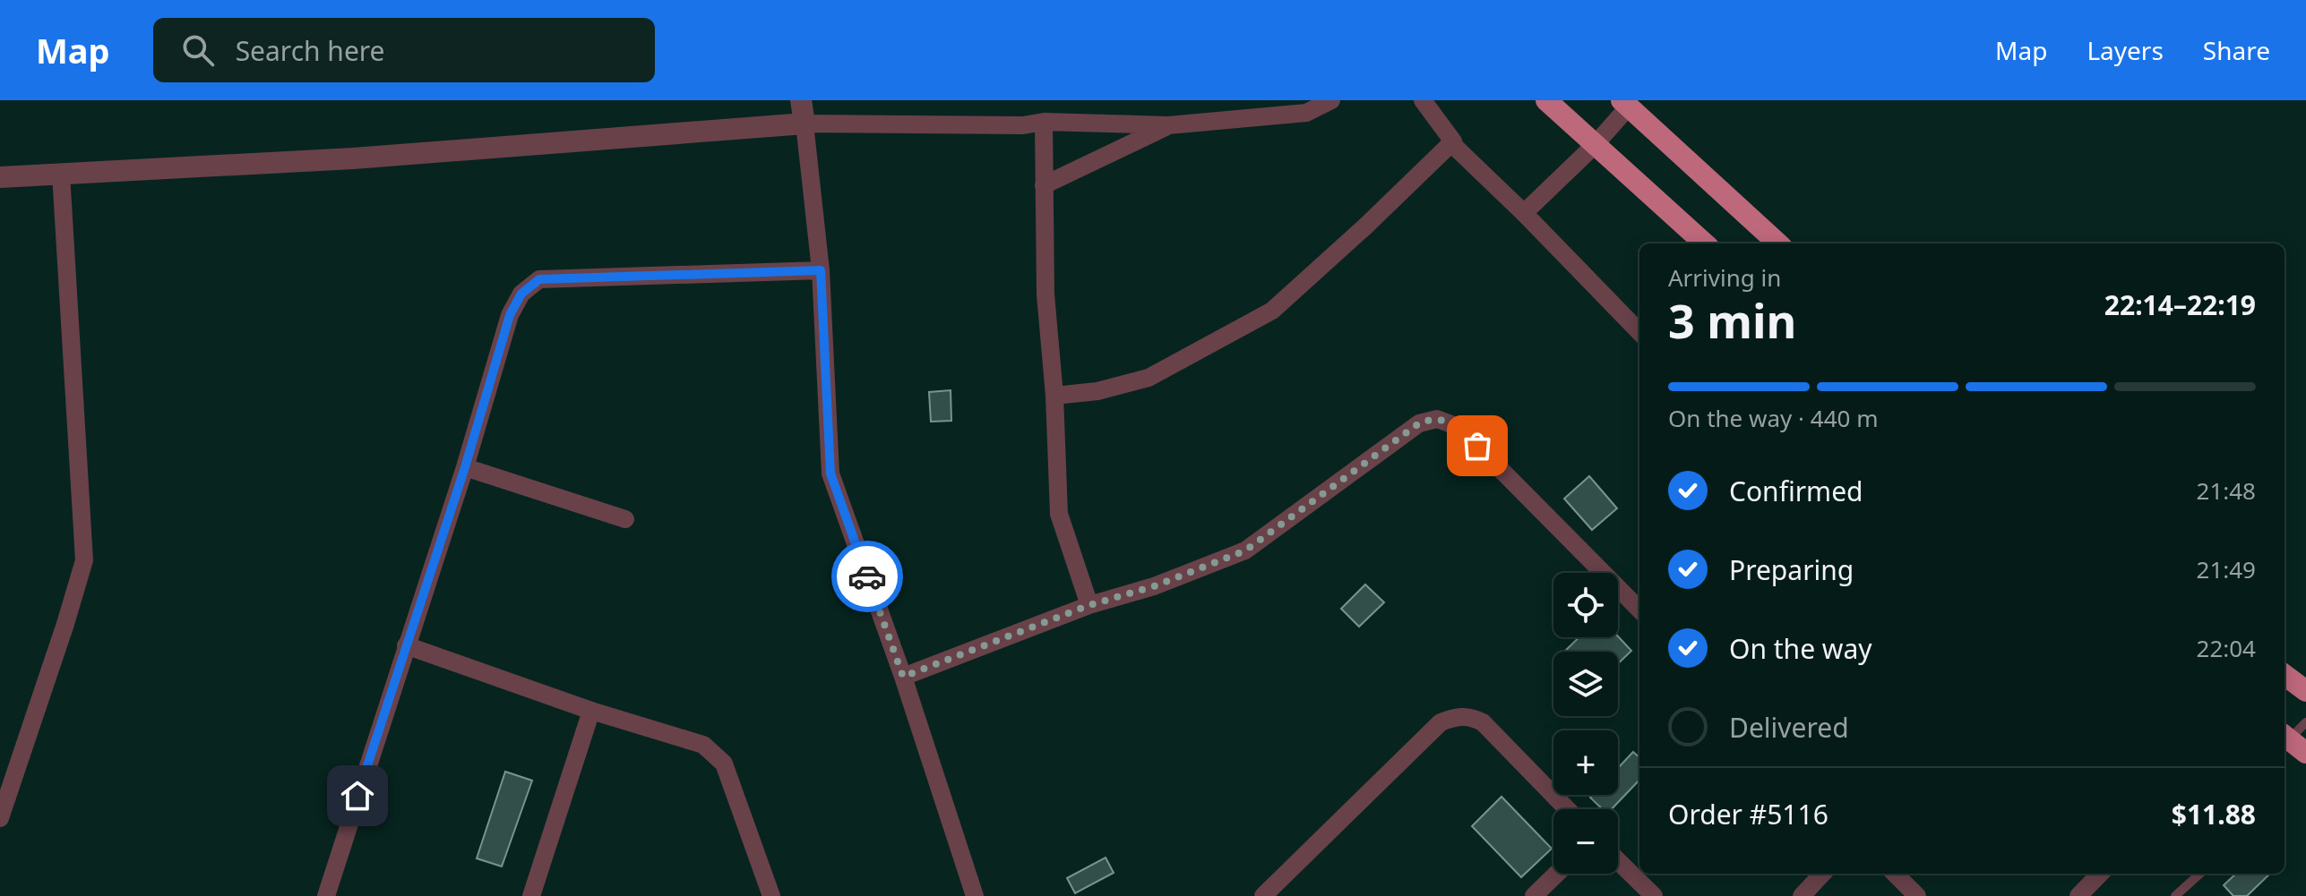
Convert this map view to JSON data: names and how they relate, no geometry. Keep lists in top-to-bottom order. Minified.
{"page":{"header":"Map","search":"Search here","nav":["Map","Layers","Share"],"heading":["3 min","Arriving in","22:14–22:19"],"panel":["Order #5116","$11.88"],"bar":"On the way · 440 m","list":[["Confirmed","21:48"],["Preparing","21:49"],["On the way","22:04"],"Delivered"],"map_buttons":["+","−"]}}
